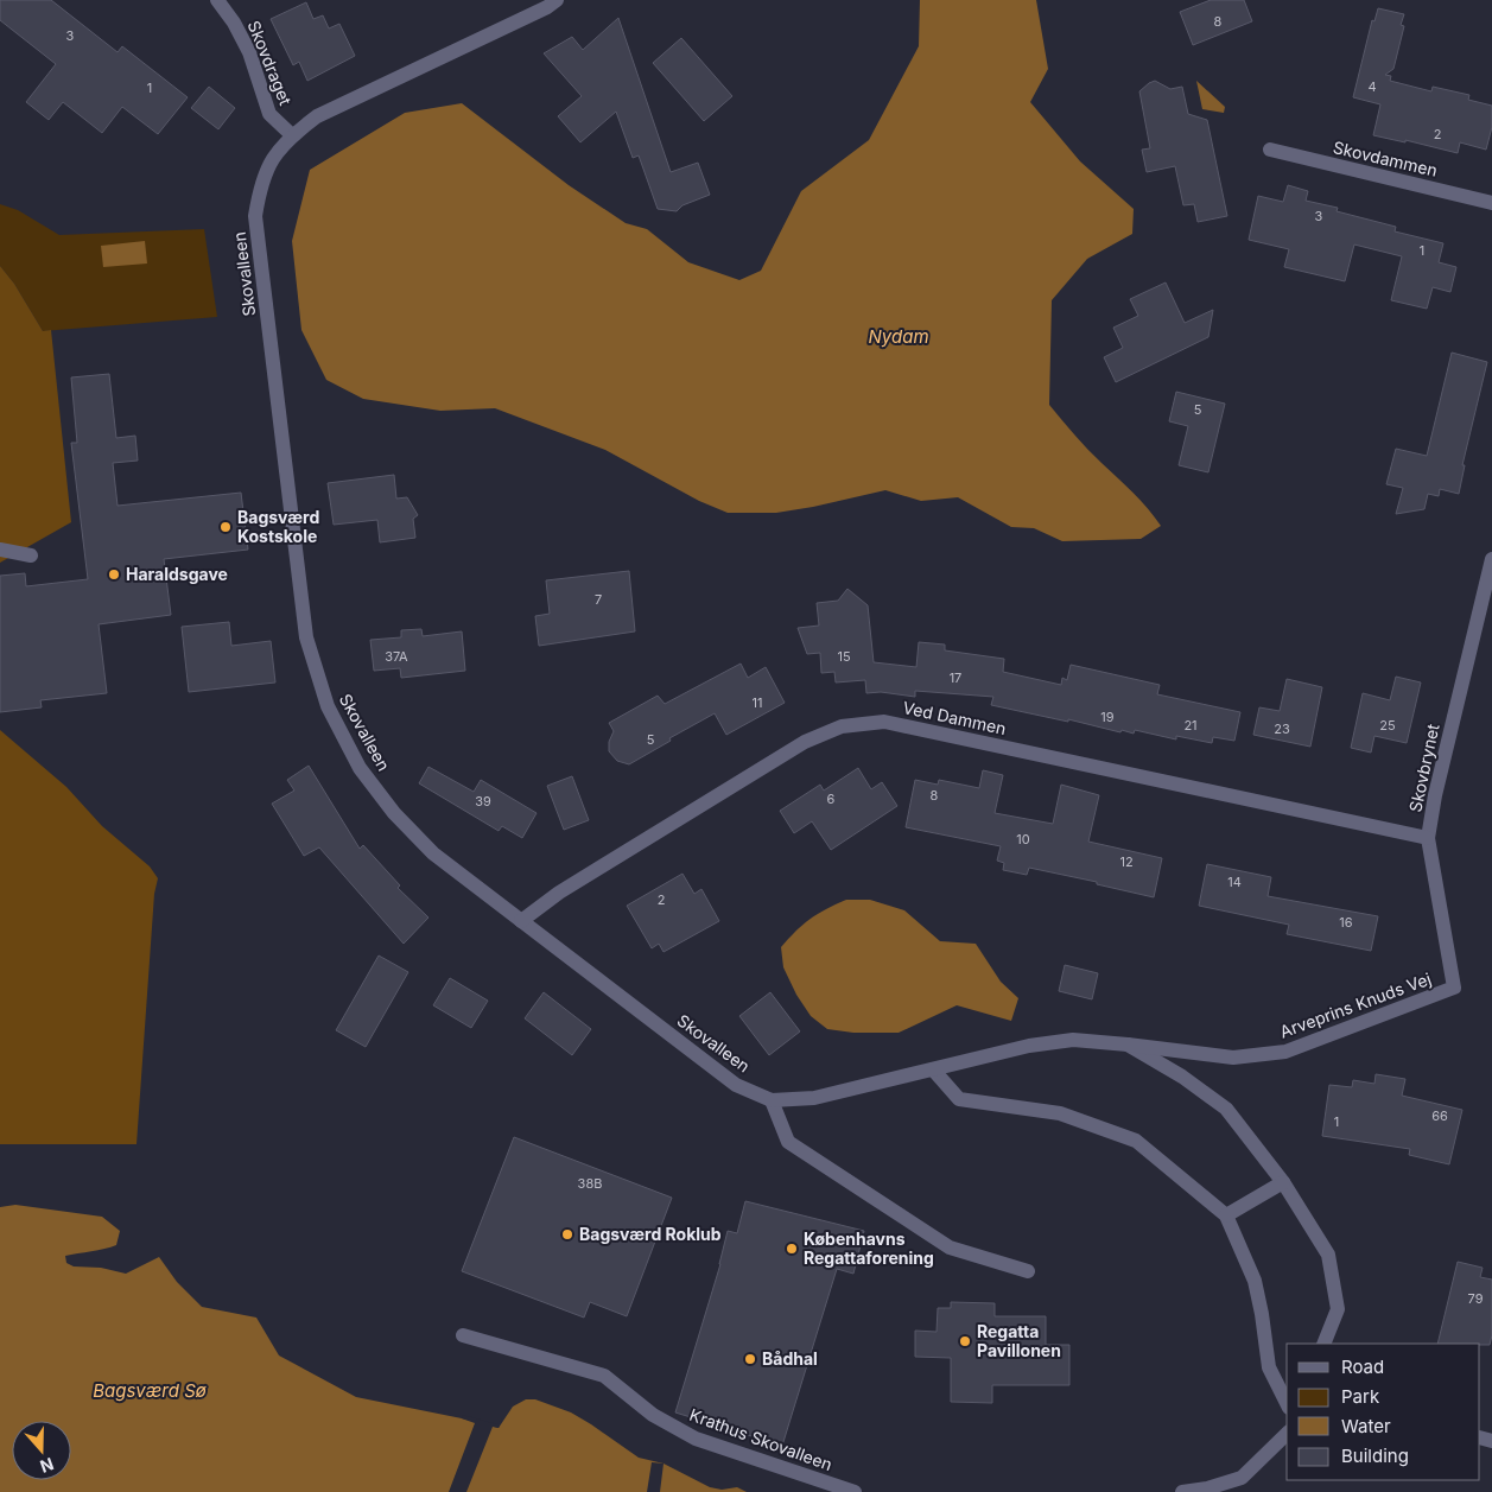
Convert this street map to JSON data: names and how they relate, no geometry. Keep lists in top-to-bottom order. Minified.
{"streets":{"street":["Skovdraget","Skovdammen","Skovalleen","Ved Dammen","Skovbrynet","Arveprins Knuds Vej","Krathus Skovalleen"]},"crossings":[["Skovdraget","Skovalleen"],["Skovalleen","Ved Dammen"],["Skovalleen","Arveprins Knuds Vej"],["Ved Dammen","Skovbrynet"],["Skovbrynet","Arveprins Knuds Vej"]],"water":["Nydam","Bagsværd Sø"],"places":["Bagsværd Kostskole","Haraldsgave","Bagsværd Roklub","Københavns Regattaforening","Regatta Pavillonen","Bådhal"],"house_numbers":["8","3","4","1","2","3","1","5","7","37A","15","17","11","19","21","25","23","5","8","6","39","10","12","14","2","16","66","1","38B","79"],"legend":["Road","Park","Water","Building"],"north":"bottom"}
